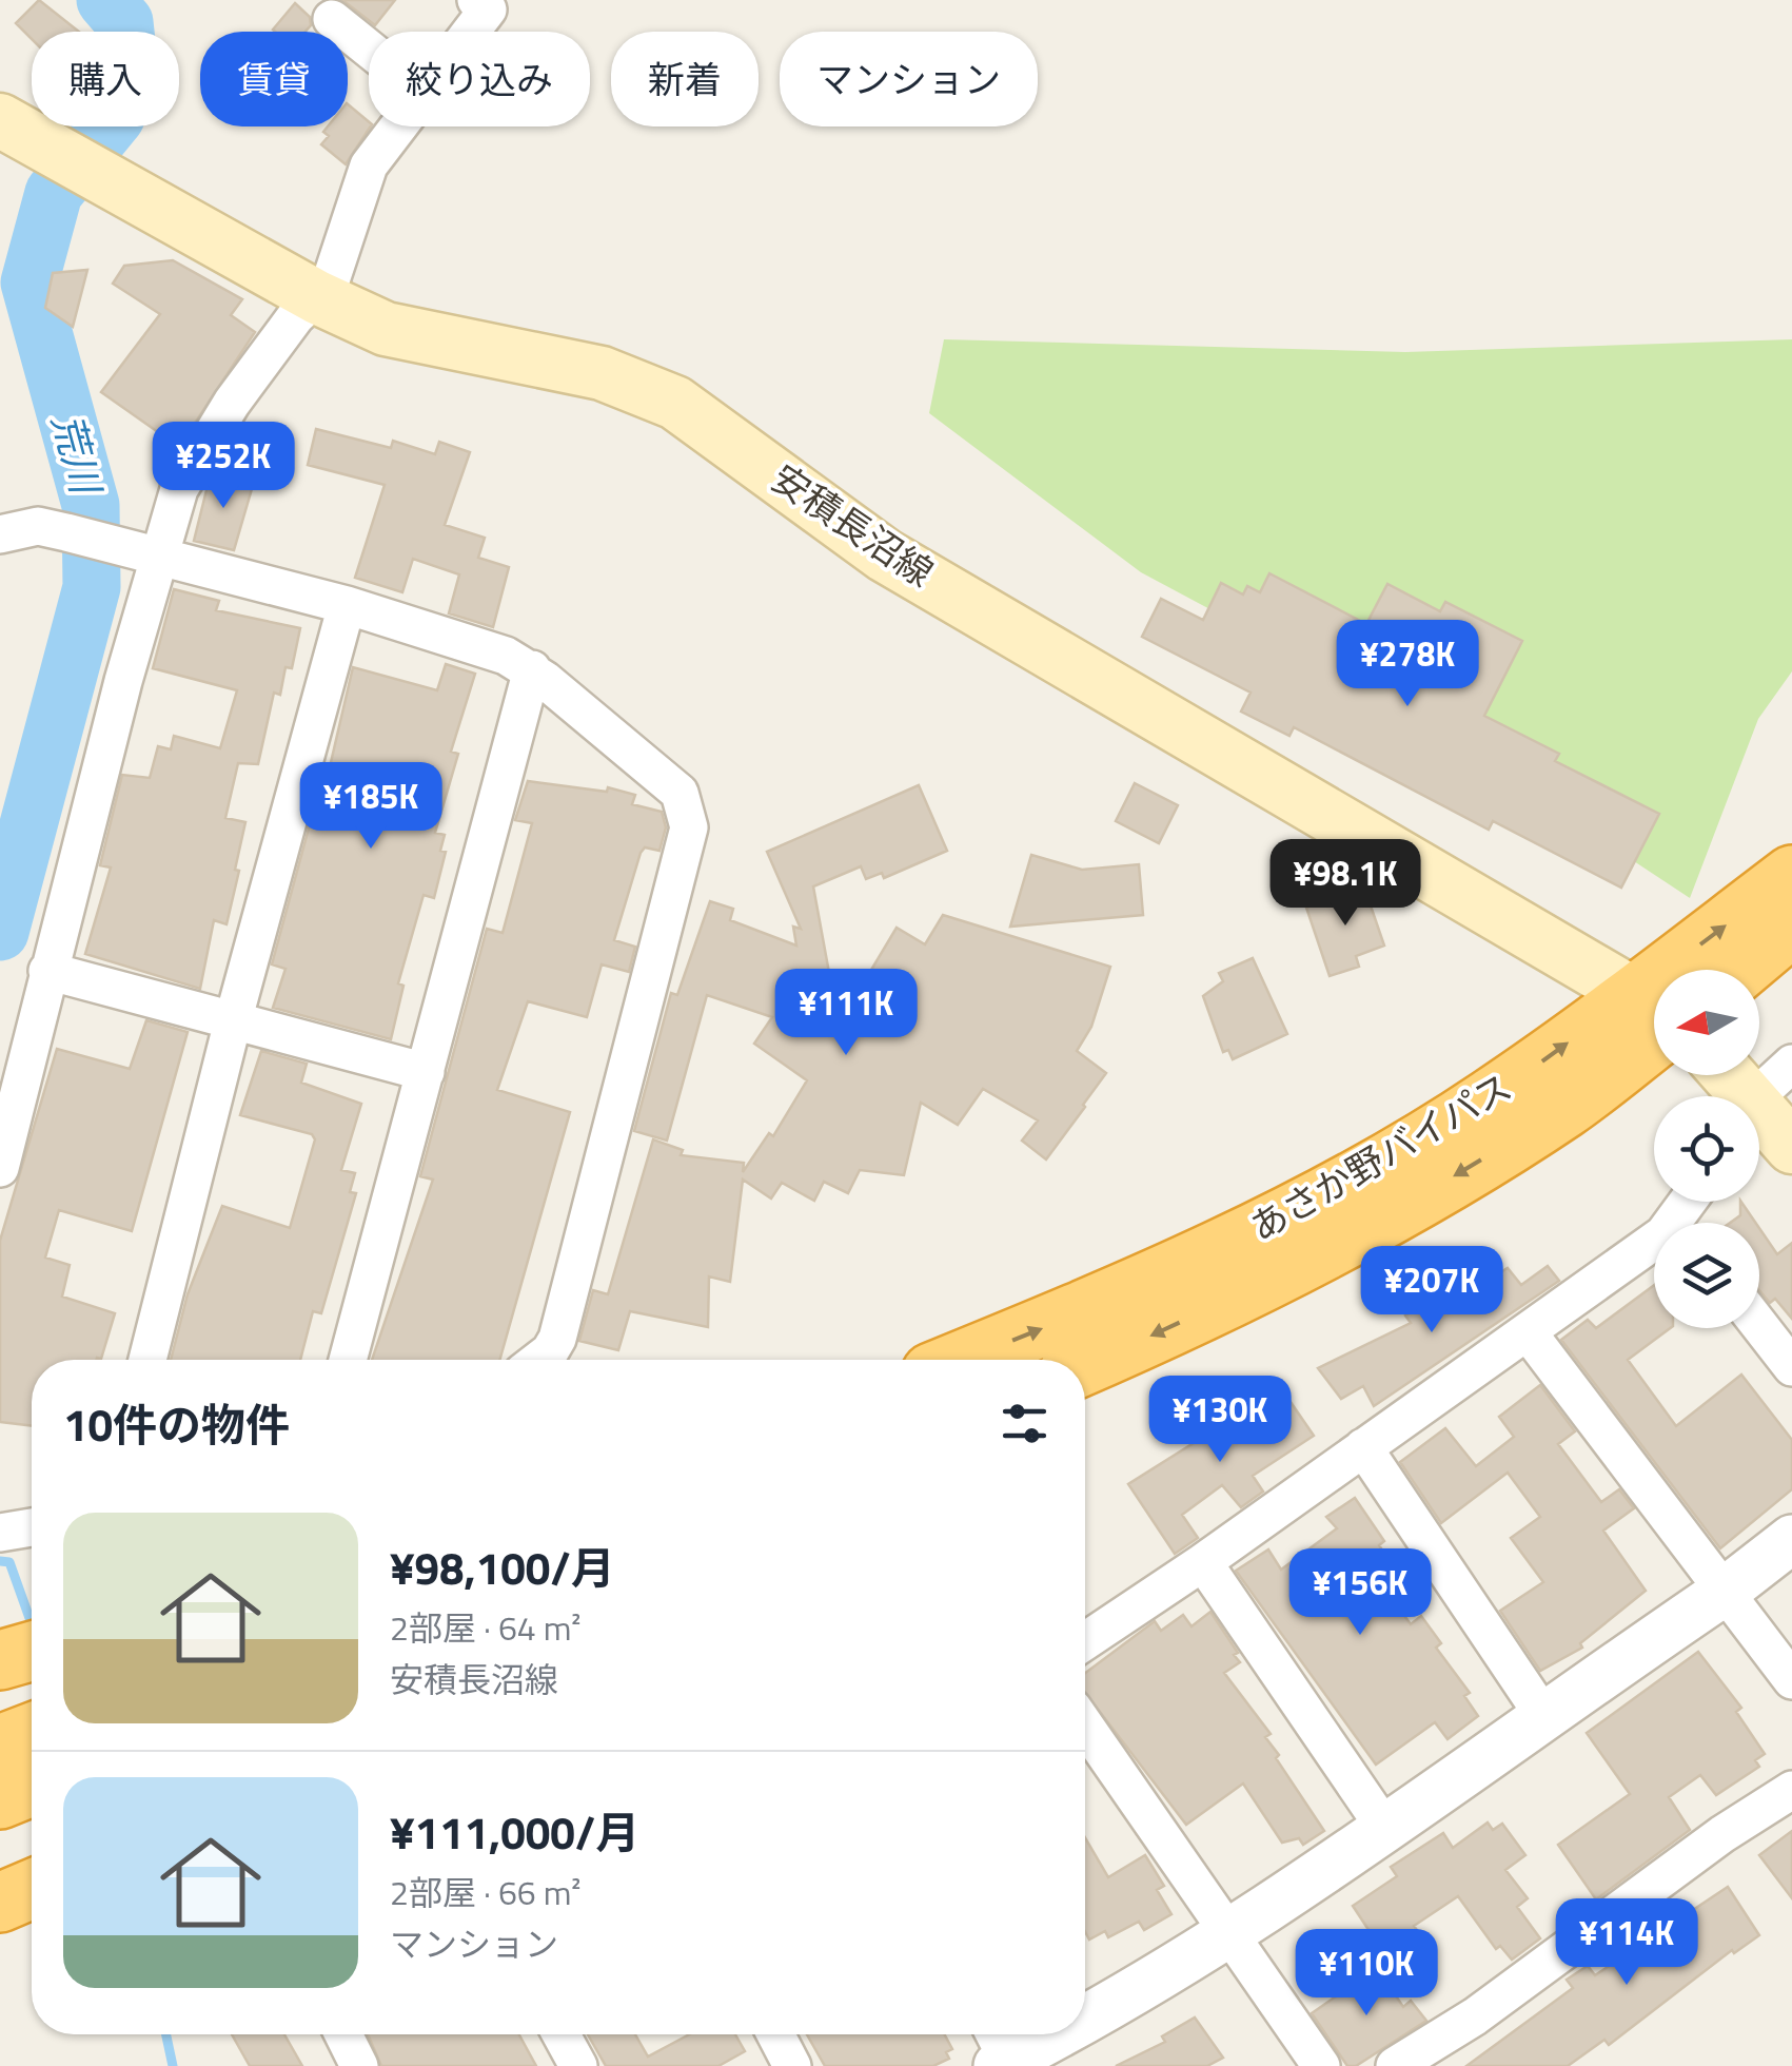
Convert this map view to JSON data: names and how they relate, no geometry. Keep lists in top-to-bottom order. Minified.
{"streets":{"highway":["あさか野バイパス"],"main road":["安積長沼線"]},"water":["荒川"],"north":"left","page":{"chip":["購入","賃貸","絞り込み","新着","マンション"],"price":["¥252K","¥278K","¥185K","¥98.1K","¥111K","¥207K","¥130K","¥156K","¥114K","¥110K"],"heading":"10件の物件","list":[{"name":"¥98,100/月","note":"2部屋 · 64 m² · 安積長沼線"},{"name":"¥111,000/月","note":"2部屋 · 66 m² · マンション"}]}}
